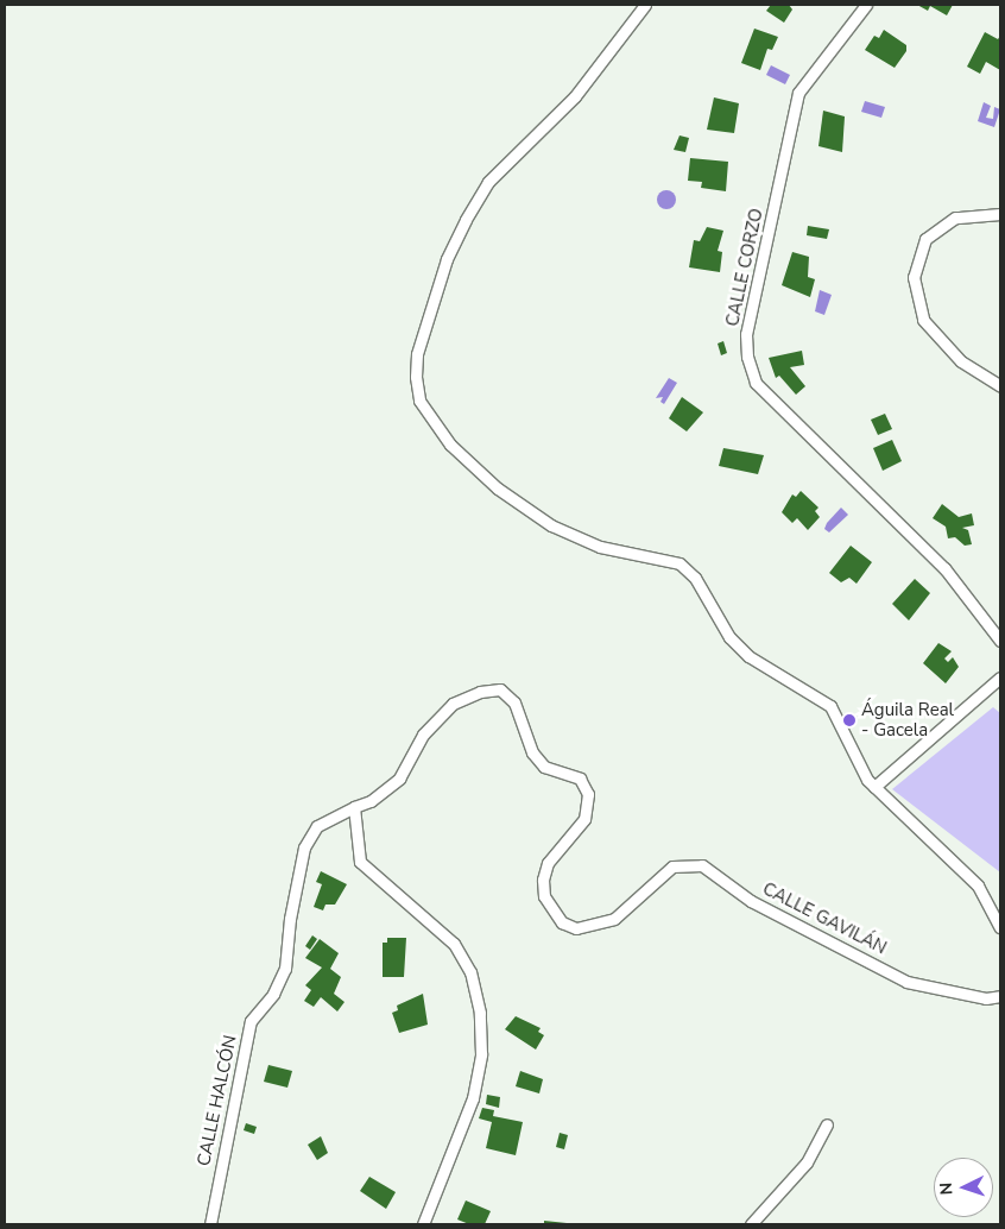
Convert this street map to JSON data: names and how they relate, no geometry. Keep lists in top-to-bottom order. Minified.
{"streets":{"street":["CALLE CORZO","CALLE GAVILÁN","CALLE HALCÓN"]},"crossings":[["CALLE GAVILÁN","CALLE HALCÓN"]],"places":["Águila Real - Gacela"],"north":"left"}
